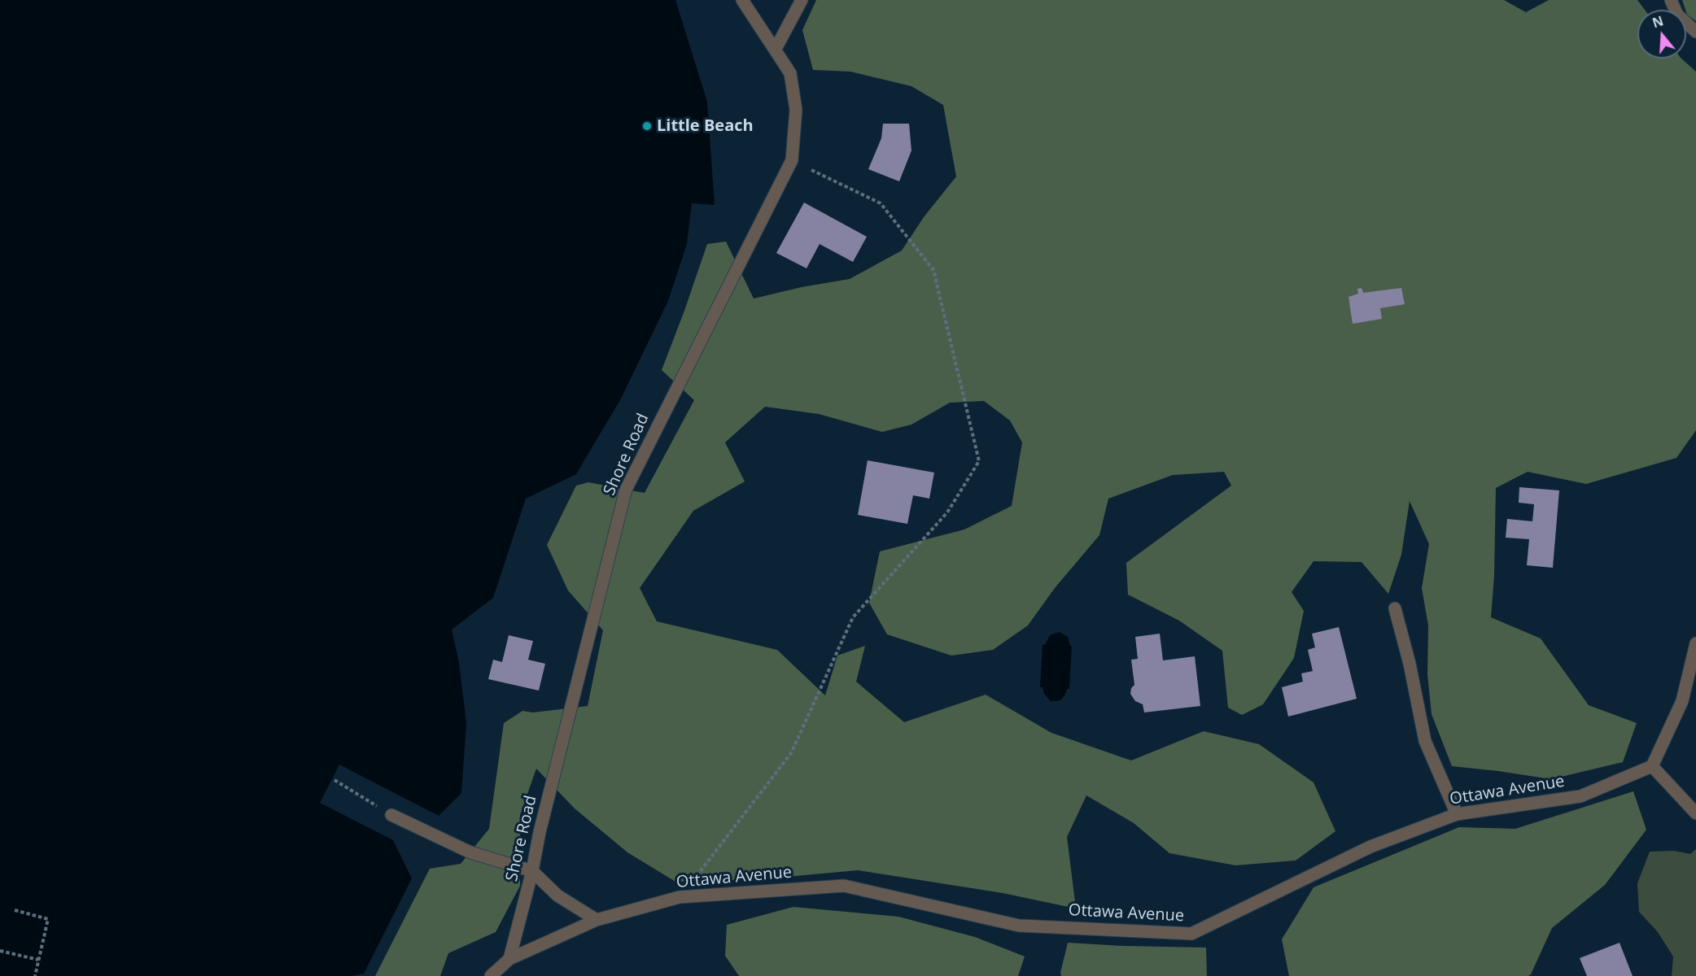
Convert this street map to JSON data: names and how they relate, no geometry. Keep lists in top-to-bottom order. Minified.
{"streets":{"street":["Shore Road","Ottawa Avenue"]},"crossings":[["Shore Road","Ottawa Avenue"]],"places":["Little Beach"],"north":"top"}
